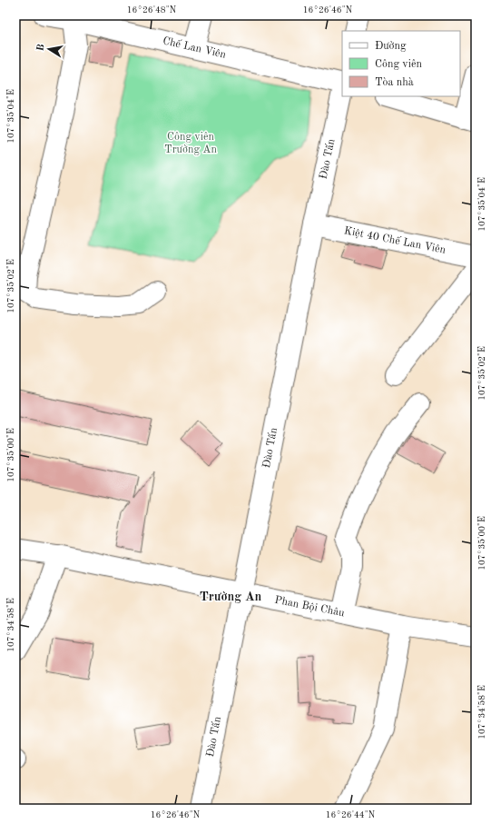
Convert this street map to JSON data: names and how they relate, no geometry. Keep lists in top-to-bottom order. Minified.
{"streets":{"street":["Chế Lan Viên","Đào Tấn","Kiệt 40 Chế Lan Viên","Phan Bội Châu"]},"crossings":[["Đào Tấn","Kiệt 40 Chế Lan Viên"],["Đào Tấn","Phan Bội Châu"]],"districts":["Trường An"],"parks":["Công viên Trường An"],"legend":["Đường","Công viên","Tòa nhà"],"north":"left","coordinates":["16°26'48\"N","16°26'46\"N","107°35'04\"E","107°35'02\"E","107°35'00\"E","107°34'58\"E","16°26'44\"N"]}
